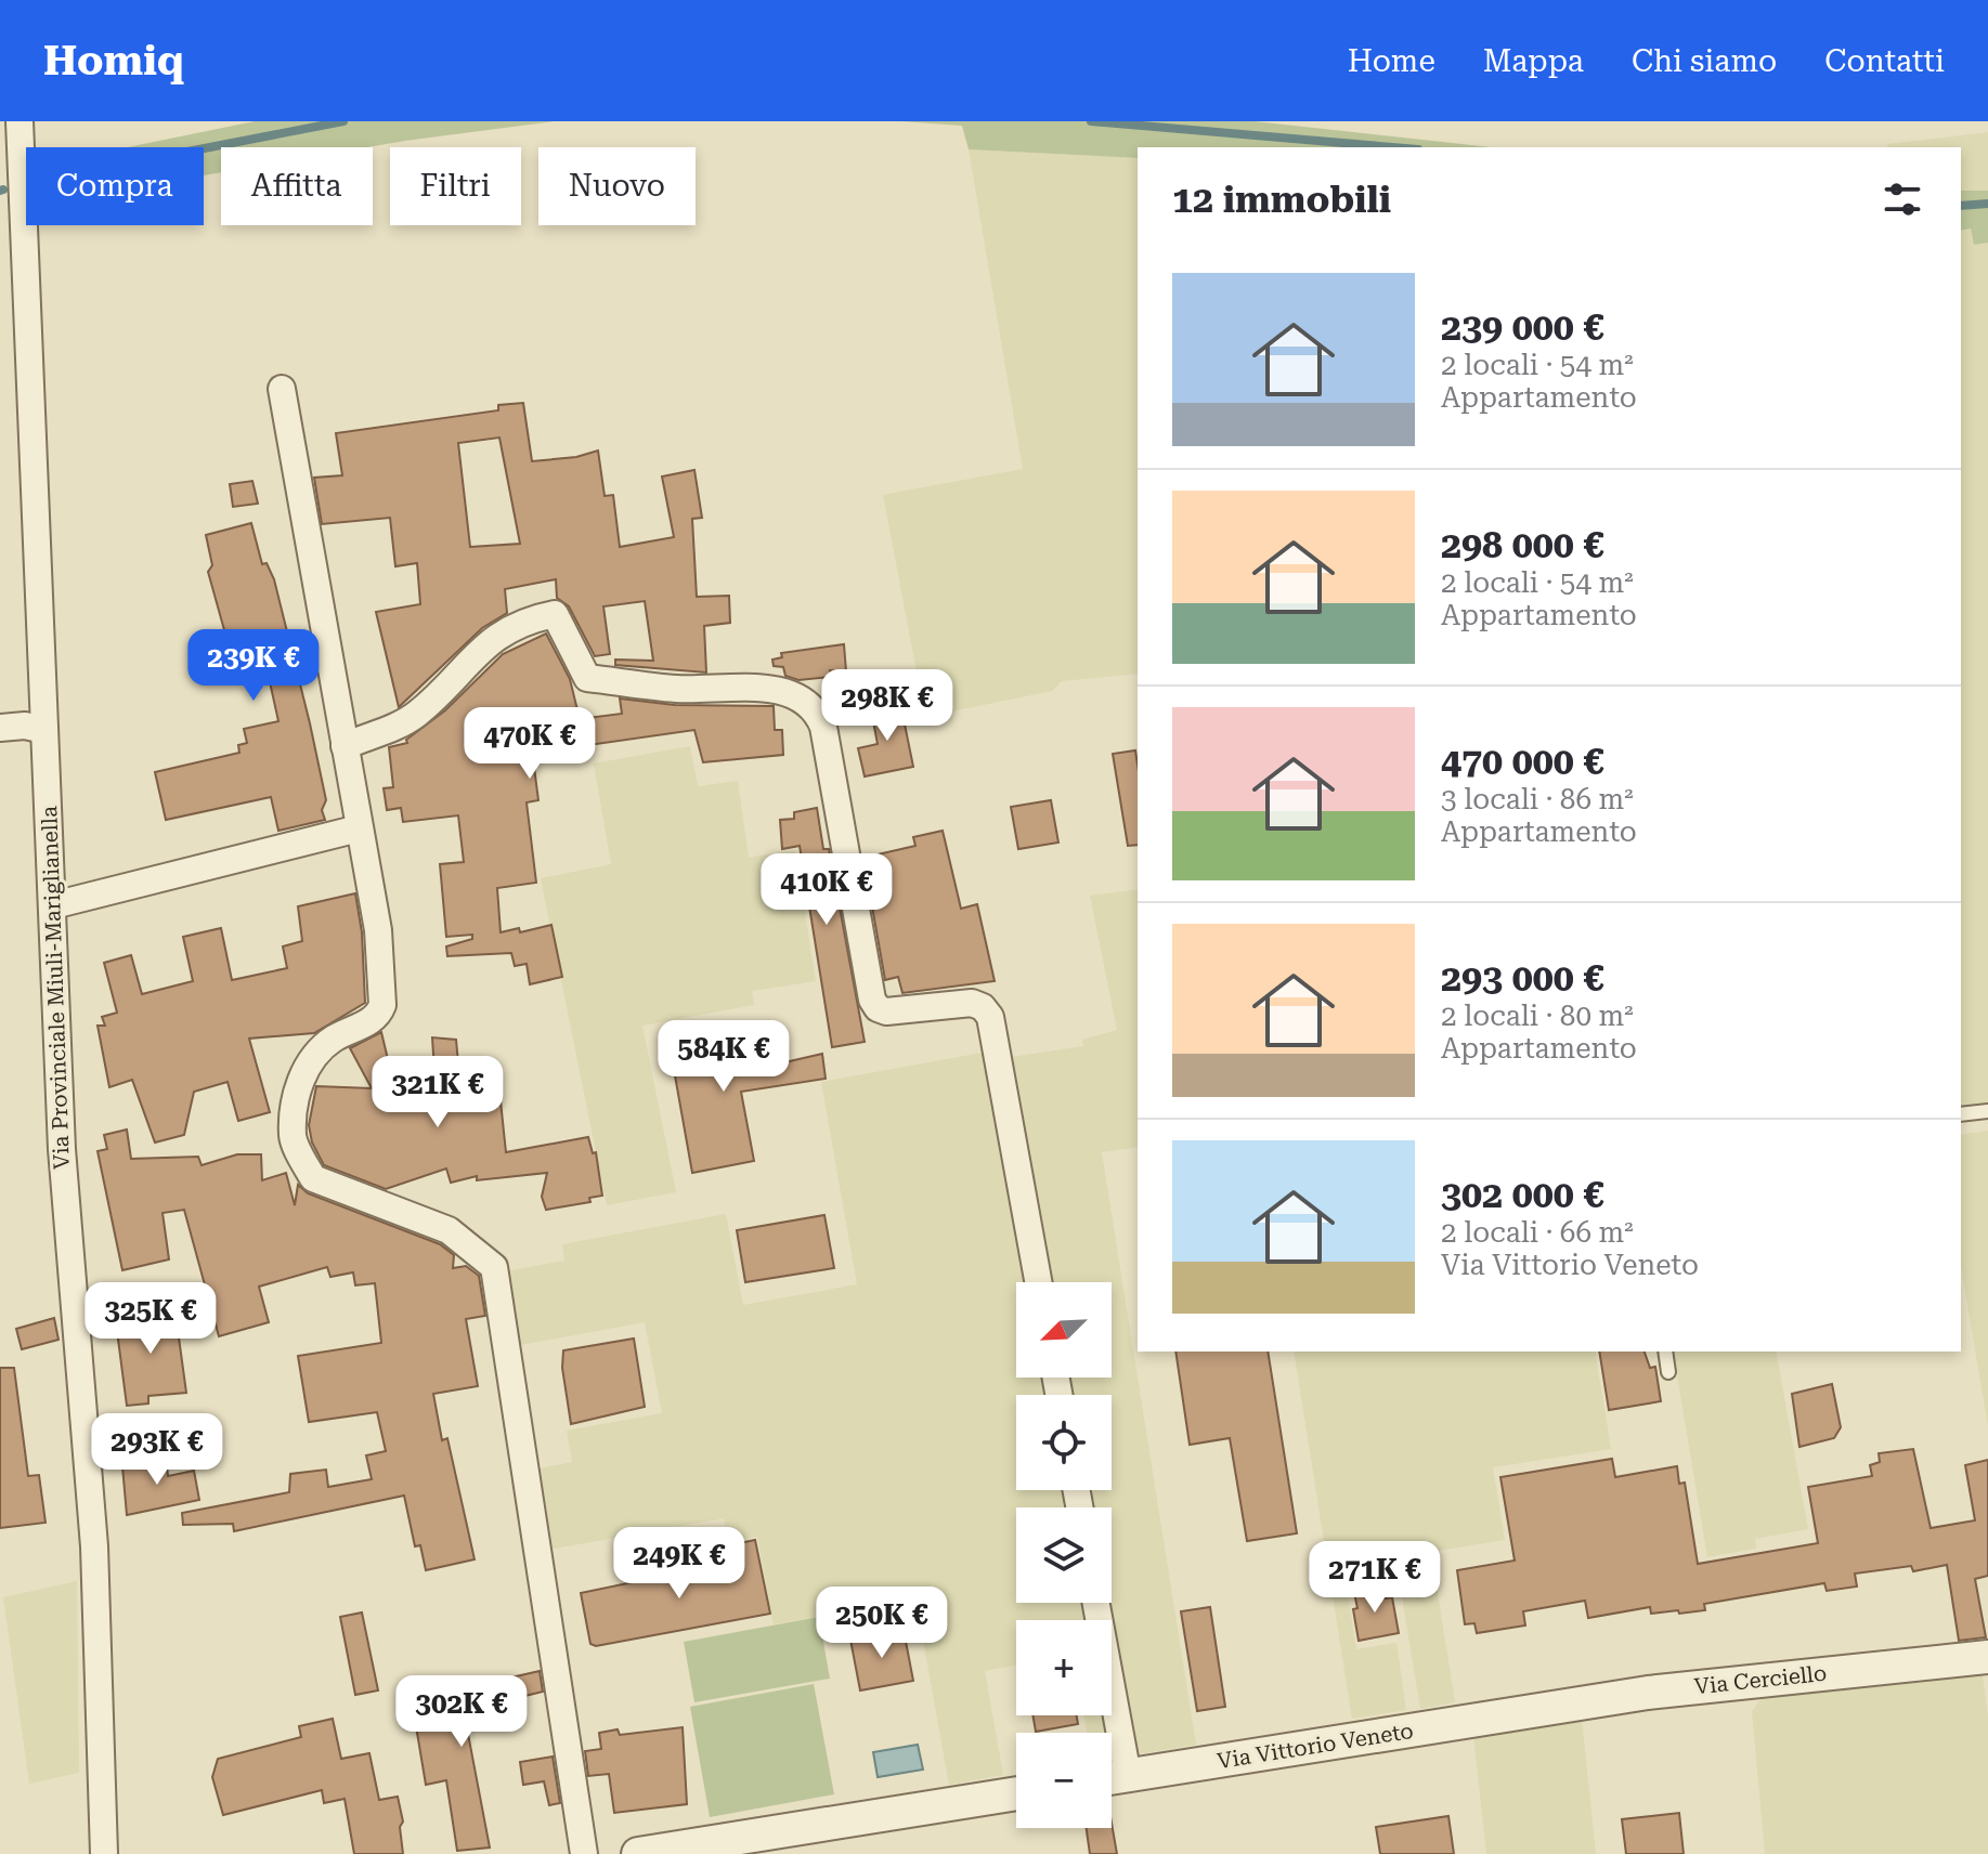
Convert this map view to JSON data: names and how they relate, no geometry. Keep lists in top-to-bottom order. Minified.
{"streets":{"street":["Via Provinciale Miuli-Mariglianella","Via Cerciello","Via Vittorio Veneto"]},"crossings":[["Via Cerciello","Via Vittorio Veneto"]],"north":"bottom left","page":{"header":"Homiq","nav":["Home","Mappa","Chi siamo","Contatti"],"chip":["Compra","Affitta","Filtri","Nuovo"],"heading":"12 immobili","list":[{"name":"239 000 €","note":"2 locali · 54 m² · Appartamento"},{"name":"298 000 €","note":"2 locali · 54 m² · Appartamento"},{"name":"470 000 €","note":"3 locali · 86 m² · Appartamento"},{"name":"293 000 €","note":"2 locali · 80 m² · Appartamento"},{"name":"302 000 €","note":"2 locali · 66 m² · Via Vittorio Veneto"}],"price":["239K €","298K €","470K €","410K €","584K €","321K €","325K €","293K €","249K €","271K €","250K €","302K €"],"map_buttons":["+","−"]}}
